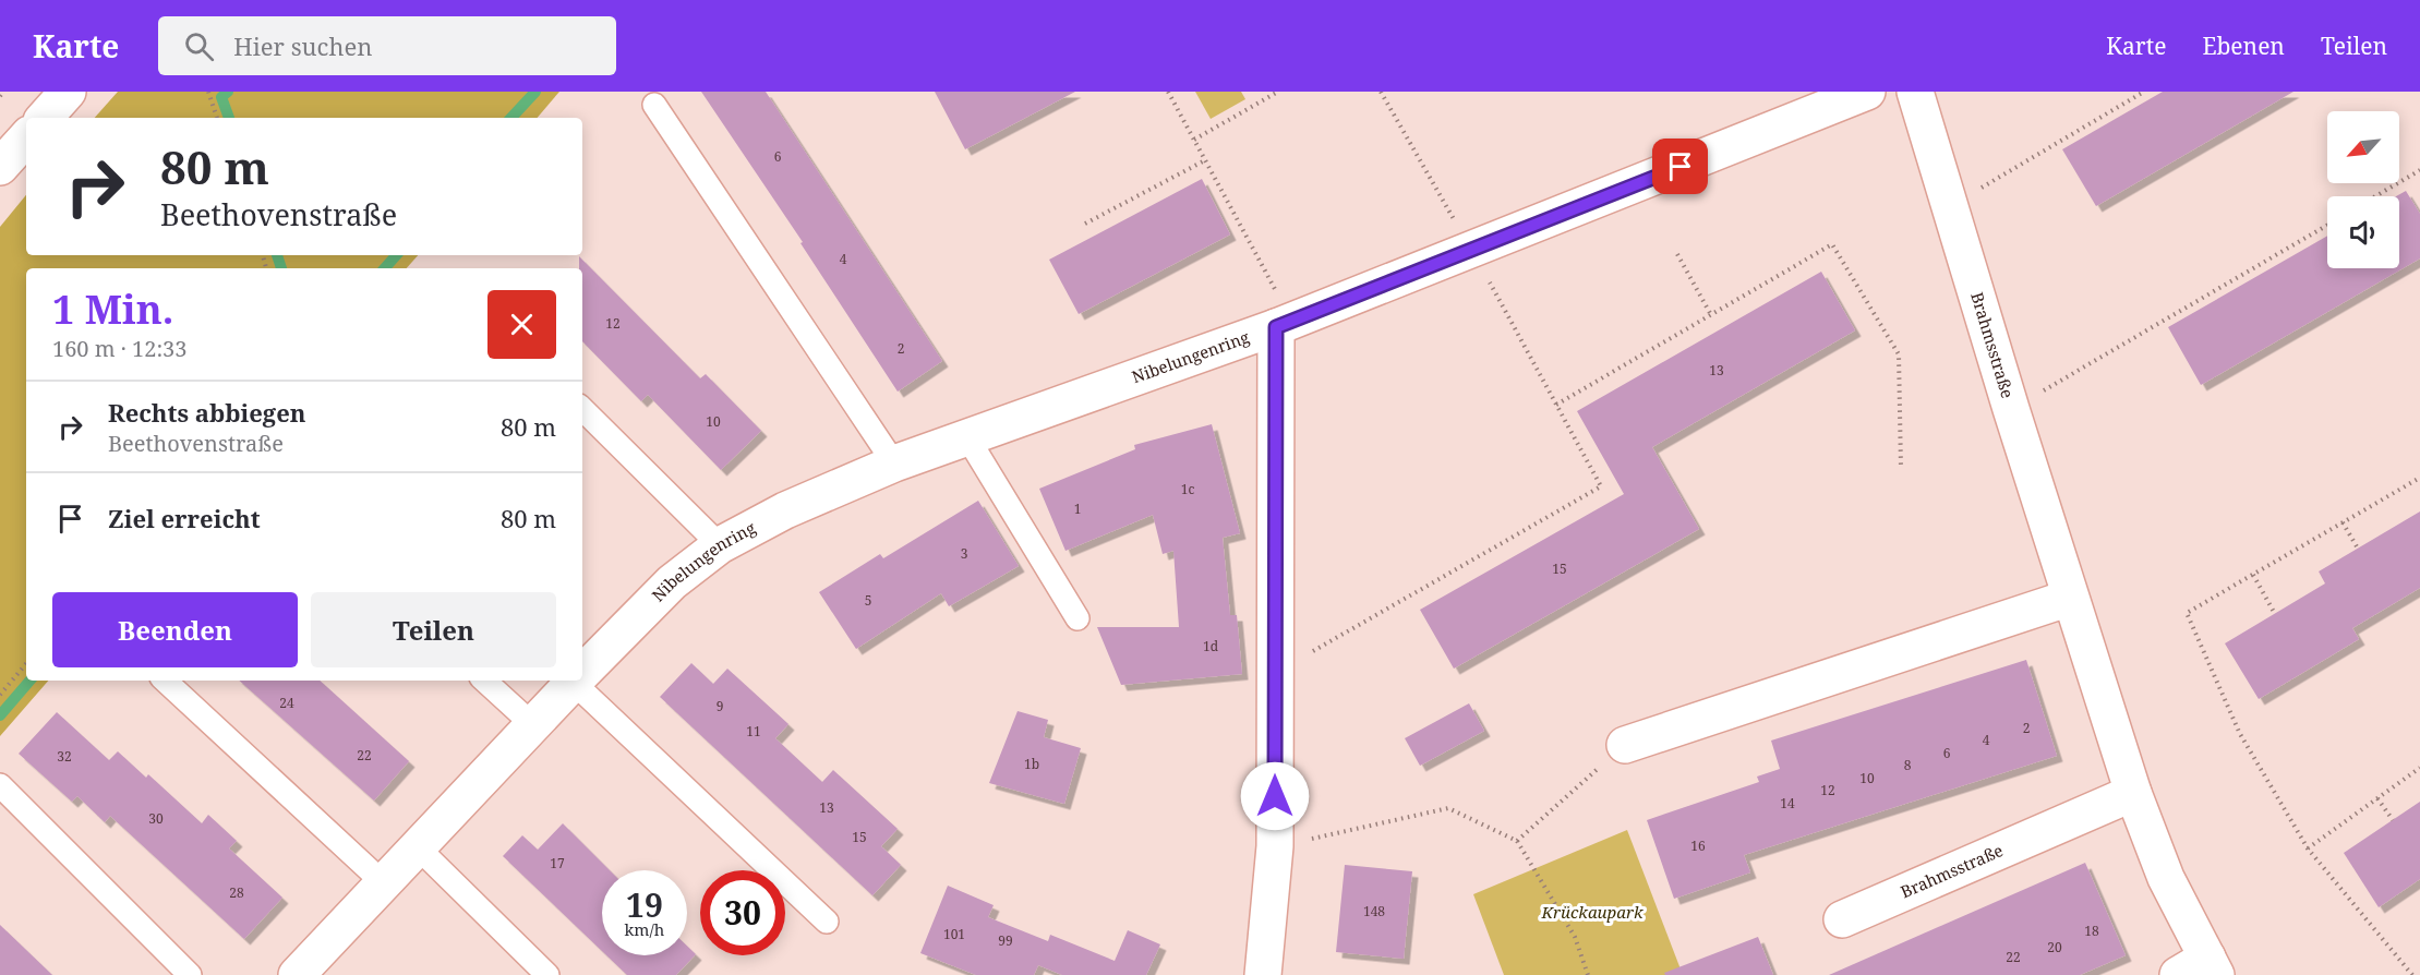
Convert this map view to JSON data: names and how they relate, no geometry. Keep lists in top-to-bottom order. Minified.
{"streets":{"street":["Brahmsstraße","Nibelungenring"]},"parks":["Krückaupark"],"house_numbers":["6","4","12","2","13","10","1c","1","3","15","5","1d","24","9","2","11","4","6","22","32","1b","8","10","12","14","13","30","15","16","17","28","148","18","101","99","20","22"],"north":"bottom left","page":{"header":"Karte","search":"Hier suchen","nav":["Karte","Ebenen","Teilen"],"turn":["80 m","Beethovenstraße"],"heading":["1 Min.","160 m · 12:33"],"list":[{"name":"Rechts abbiegen","note":"Beethovenstraße","value":"80 m"},{"name":"Ziel erreicht","value":"80 m"}],"buttons":["Beenden","Teilen"],"speed":"19 km/h","limit":"30"}}
